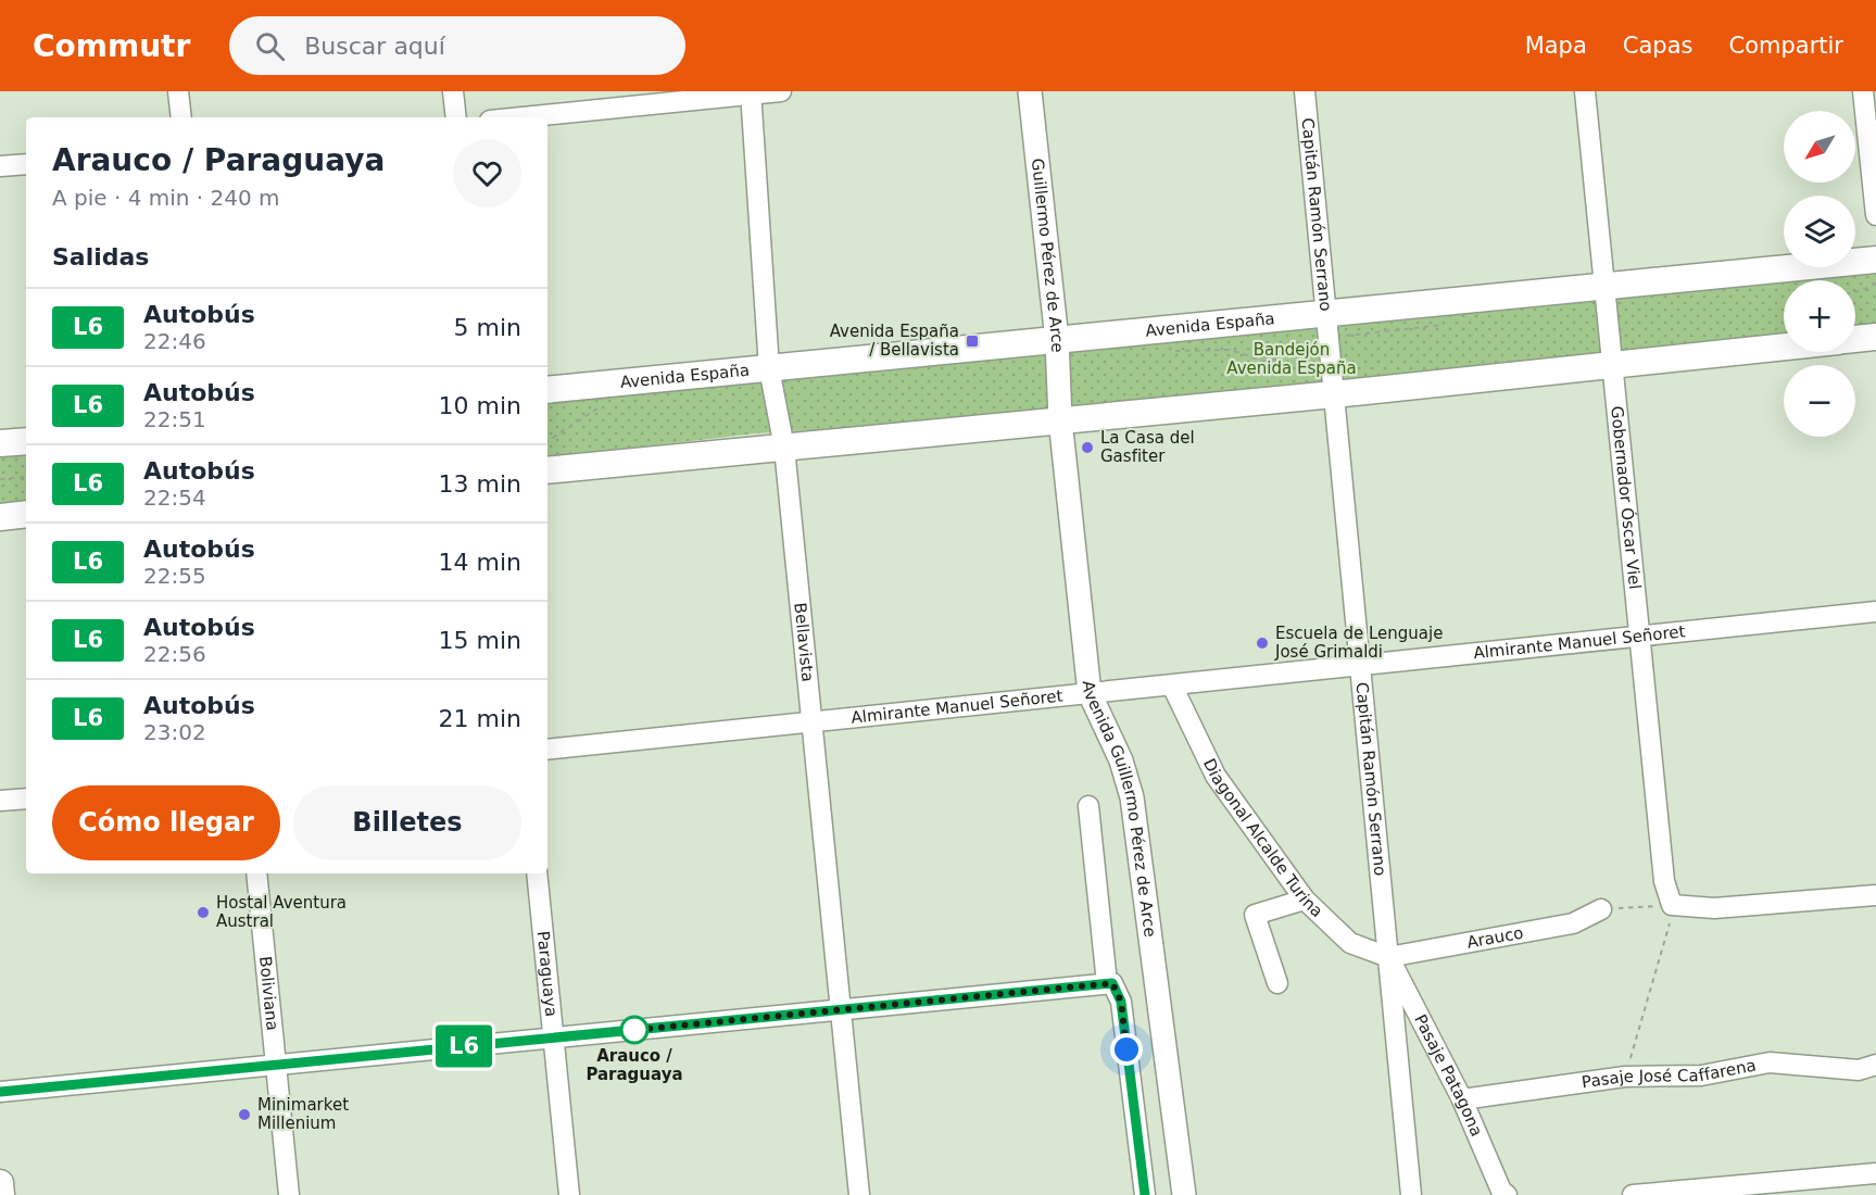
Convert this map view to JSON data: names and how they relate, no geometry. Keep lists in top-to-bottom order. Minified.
{"streets":{"main road":["Avenida España"],"street":["Capitán Ramón Serrano","Guillermo Pérez de Arce","Gobernador Óscar Viel","Bellavista","Almirante Manuel Señoret","Avenida Guillermo Pérez de Arce","Diagonal Alcalde Turina","Arauco","Paraguaya","Boliviana","Pasaje José Caffarena","Pasaje Patagona"]},"crossings":[["Capitán Ramón Serrano","Avenida España"],["Capitán Ramón Serrano","Almirante Manuel Señoret"],["Capitán Ramón Serrano","Diagonal Alcalde Turina"],["Capitán Ramón Serrano","Arauco"],["Capitán Ramón Serrano","Pasaje Patagona"],["Guillermo Pérez de Arce","Avenida España"],["Guillermo Pérez de Arce","Avenida Guillermo Pérez de Arce"],["Avenida España","Gobernador Óscar Viel"],["Avenida España","Bellavista"],["Gobernador Óscar Viel","Almirante Manuel Señoret"],["Bellavista","Almirante Manuel Señoret"],["Almirante Manuel Señoret","Avenida Guillermo Pérez de Arce"],["Almirante Manuel Señoret","Diagonal Alcalde Turina"],["Diagonal Alcalde Turina","Arauco"],["Diagonal Alcalde Turina","Pasaje Patagona"],["Arauco","Pasaje Patagona"],["Pasaje José Caffarena","Pasaje Patagona"]],"parks":["Bandejón Avenida España"],"places":{"transit":["Avenida España / Bellavista"],"other":["La Casa del Gasfiter","Escuela de Lenguaje José Grimaldi","Hostal Aventura Austral","Arauco / Paraguaya","Minimarket Millenium"]},"lines":["bus line L6"],"north":"bottom left","page":{"header":"Commutr","search":"Buscar aquí","nav":["Mapa","Capas","Compartir"],"on_map":"L6","map_buttons":["+","−"],"heading":[["Arauco / Paraguaya","A pie · 4 min · 240 m"],"Salidas"],"list":[{"mark":"L6","name":"Autobús","note":"22:46","value":"5 min"},{"mark":"L6","name":"Autobús","note":"22:51","value":"10 min"},{"mark":"L6","name":"Autobús","note":"22:54","value":"13 min"},{"mark":"L6","name":"Autobús","note":"22:55","value":"14 min"},{"mark":"L6","name":"Autobús","note":"22:56","value":"15 min"},{"mark":"L6","name":"Autobús","note":"23:02","value":"21 min"}],"buttons":["Cómo llegar","Billetes"]}}
